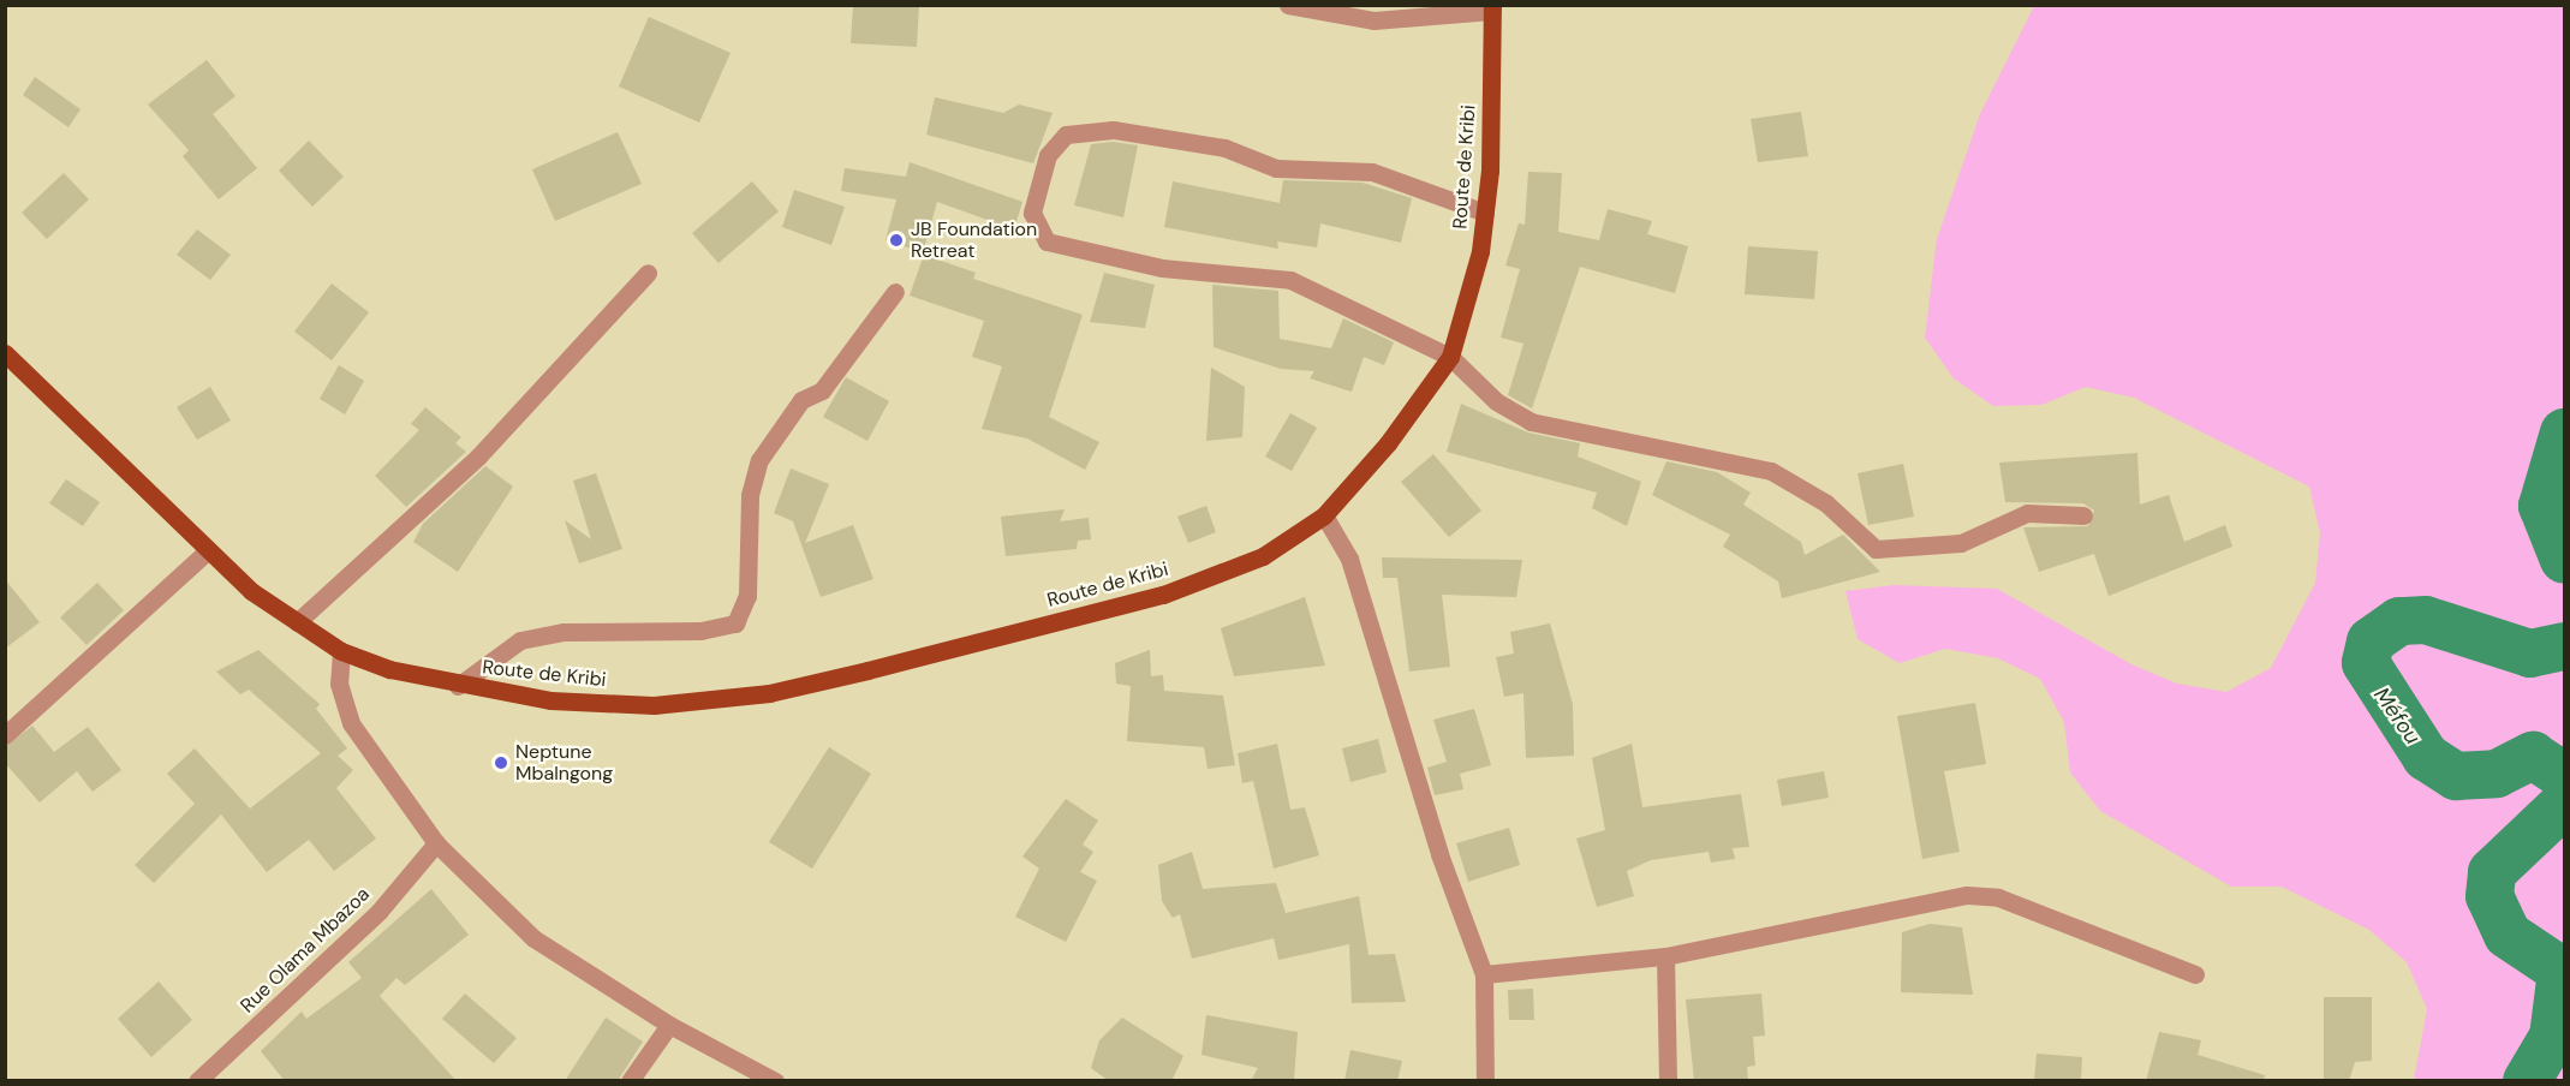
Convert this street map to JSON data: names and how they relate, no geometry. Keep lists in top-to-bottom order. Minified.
{"streets":{"main road":["Route de Kribi"],"street":["Rue Olama Mbazoa"]},"water":["Méfou"],"places":["JB Foundation Retreat","Neptune Mbalngong"]}
